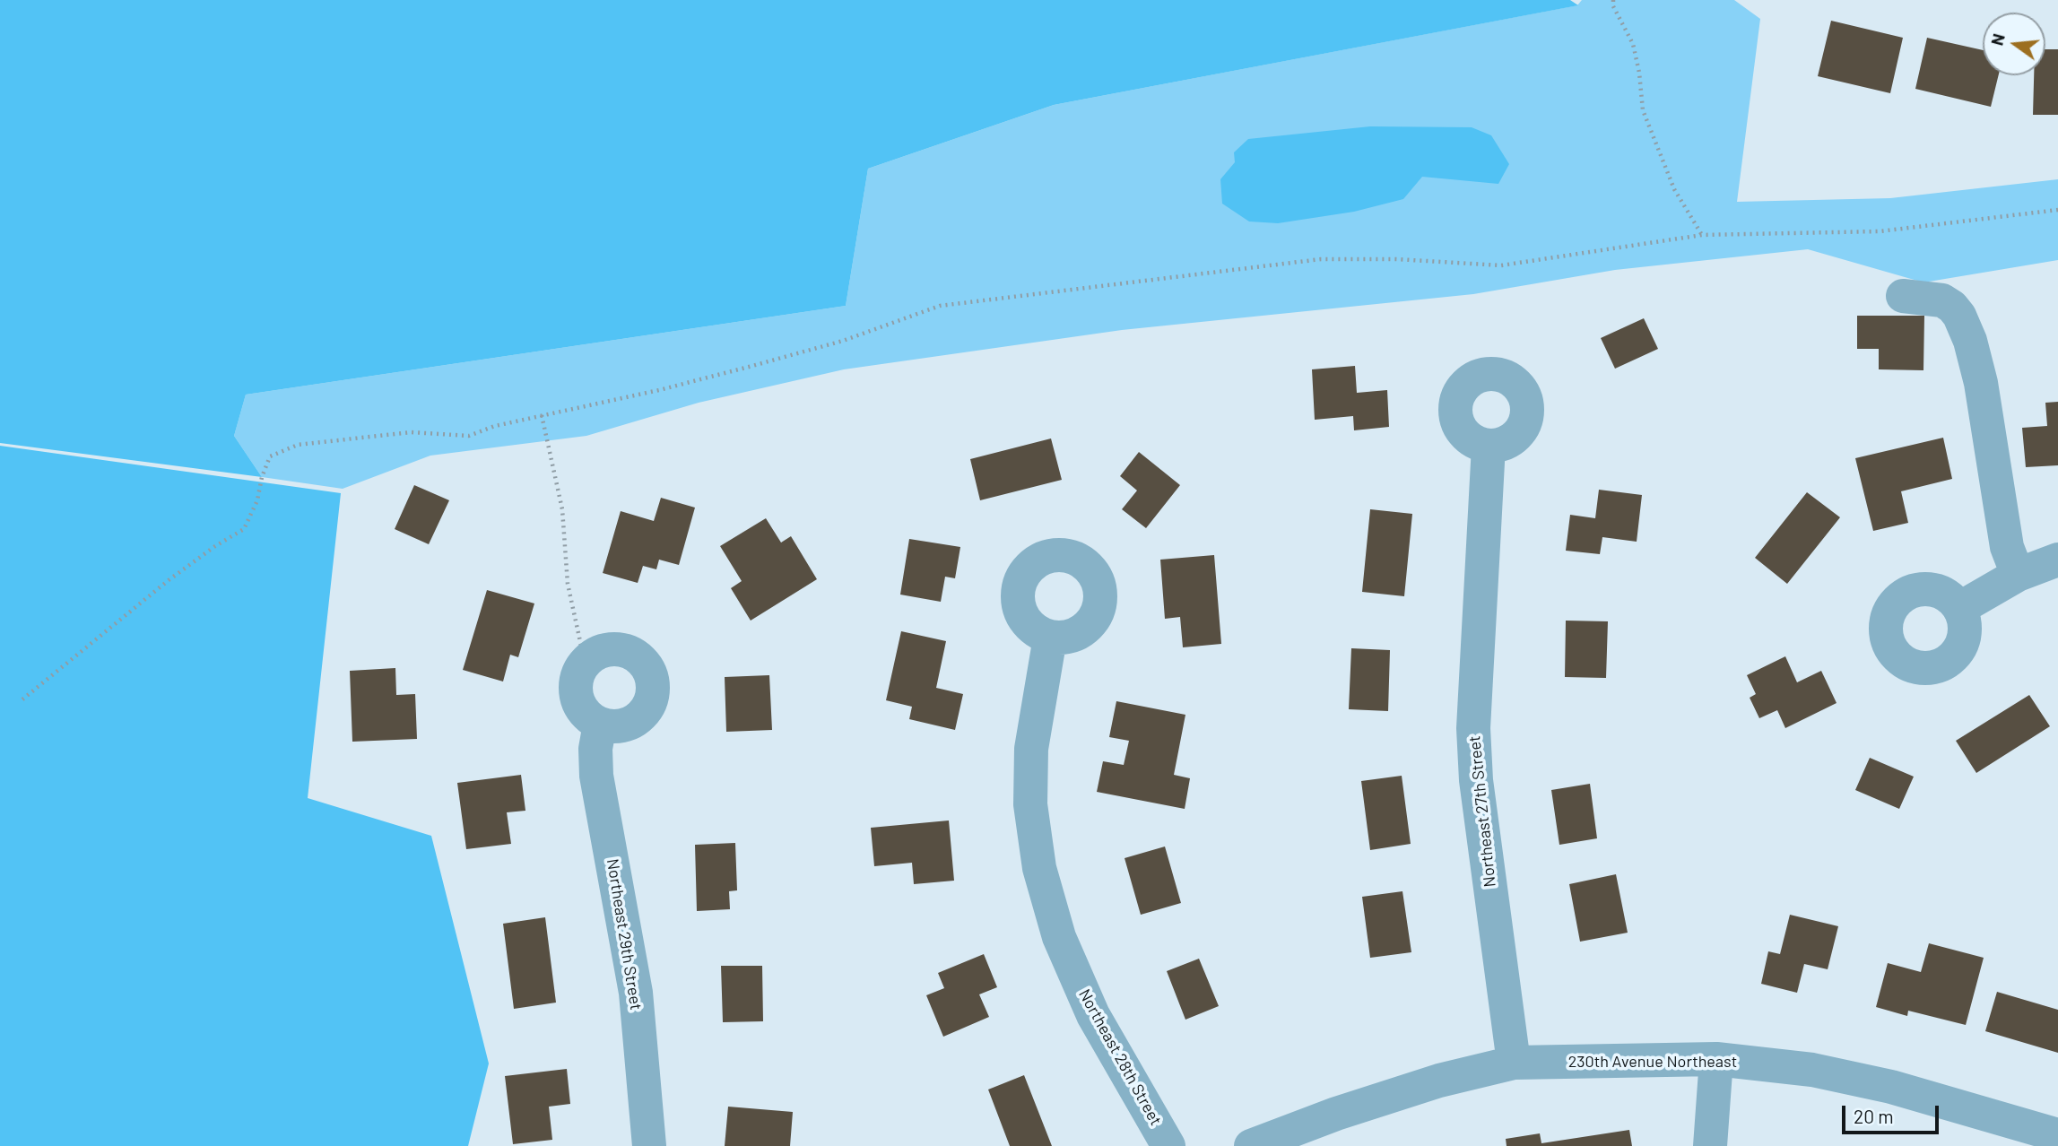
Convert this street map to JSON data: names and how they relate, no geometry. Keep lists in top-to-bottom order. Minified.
{"streets":{"street":["Northeast 27th Street","Northeast 29th Street","Northeast 28th Street","230th Avenue Northeast"]},"crossings":[["Northeast 27th Street","230th Avenue Northeast"]],"scale_bar":"20 m","north":"left"}
